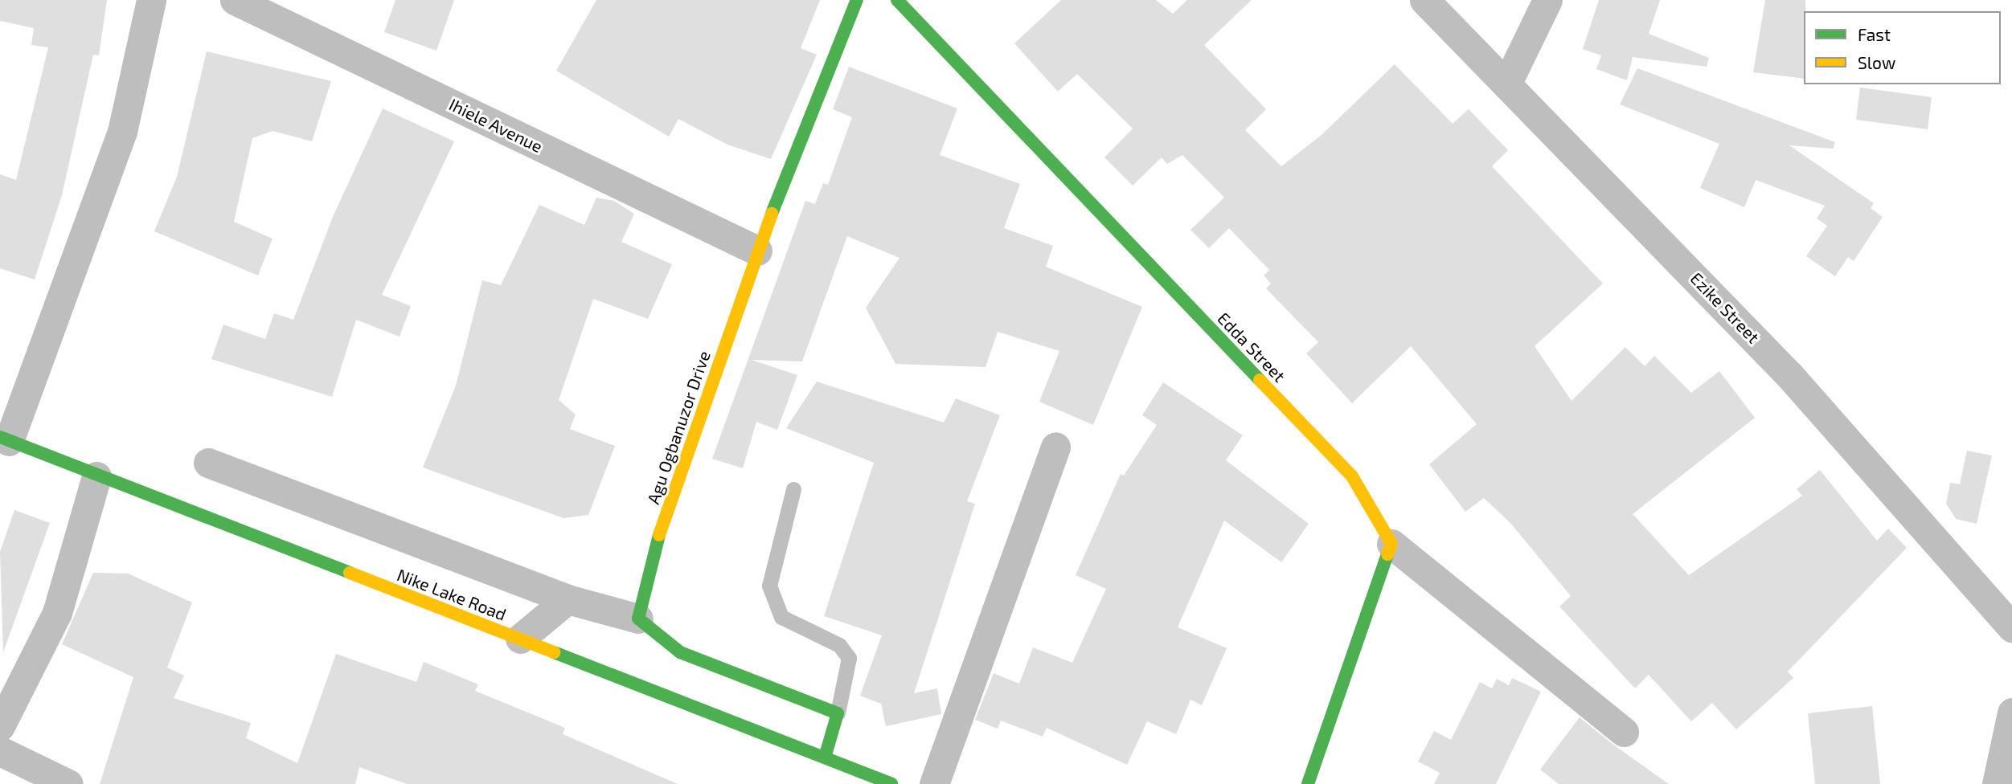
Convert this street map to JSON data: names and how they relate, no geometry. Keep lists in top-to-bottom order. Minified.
{"streets":{"street":["Ihiele Avenue","Ezike Street","Edda Street","Agu Ogbanuzor Drive","Nike Lake Road"]},"crossings":[["Ihiele Avenue","Agu Ogbanuzor Drive"]],"legend":["Fast","Slow"]}
